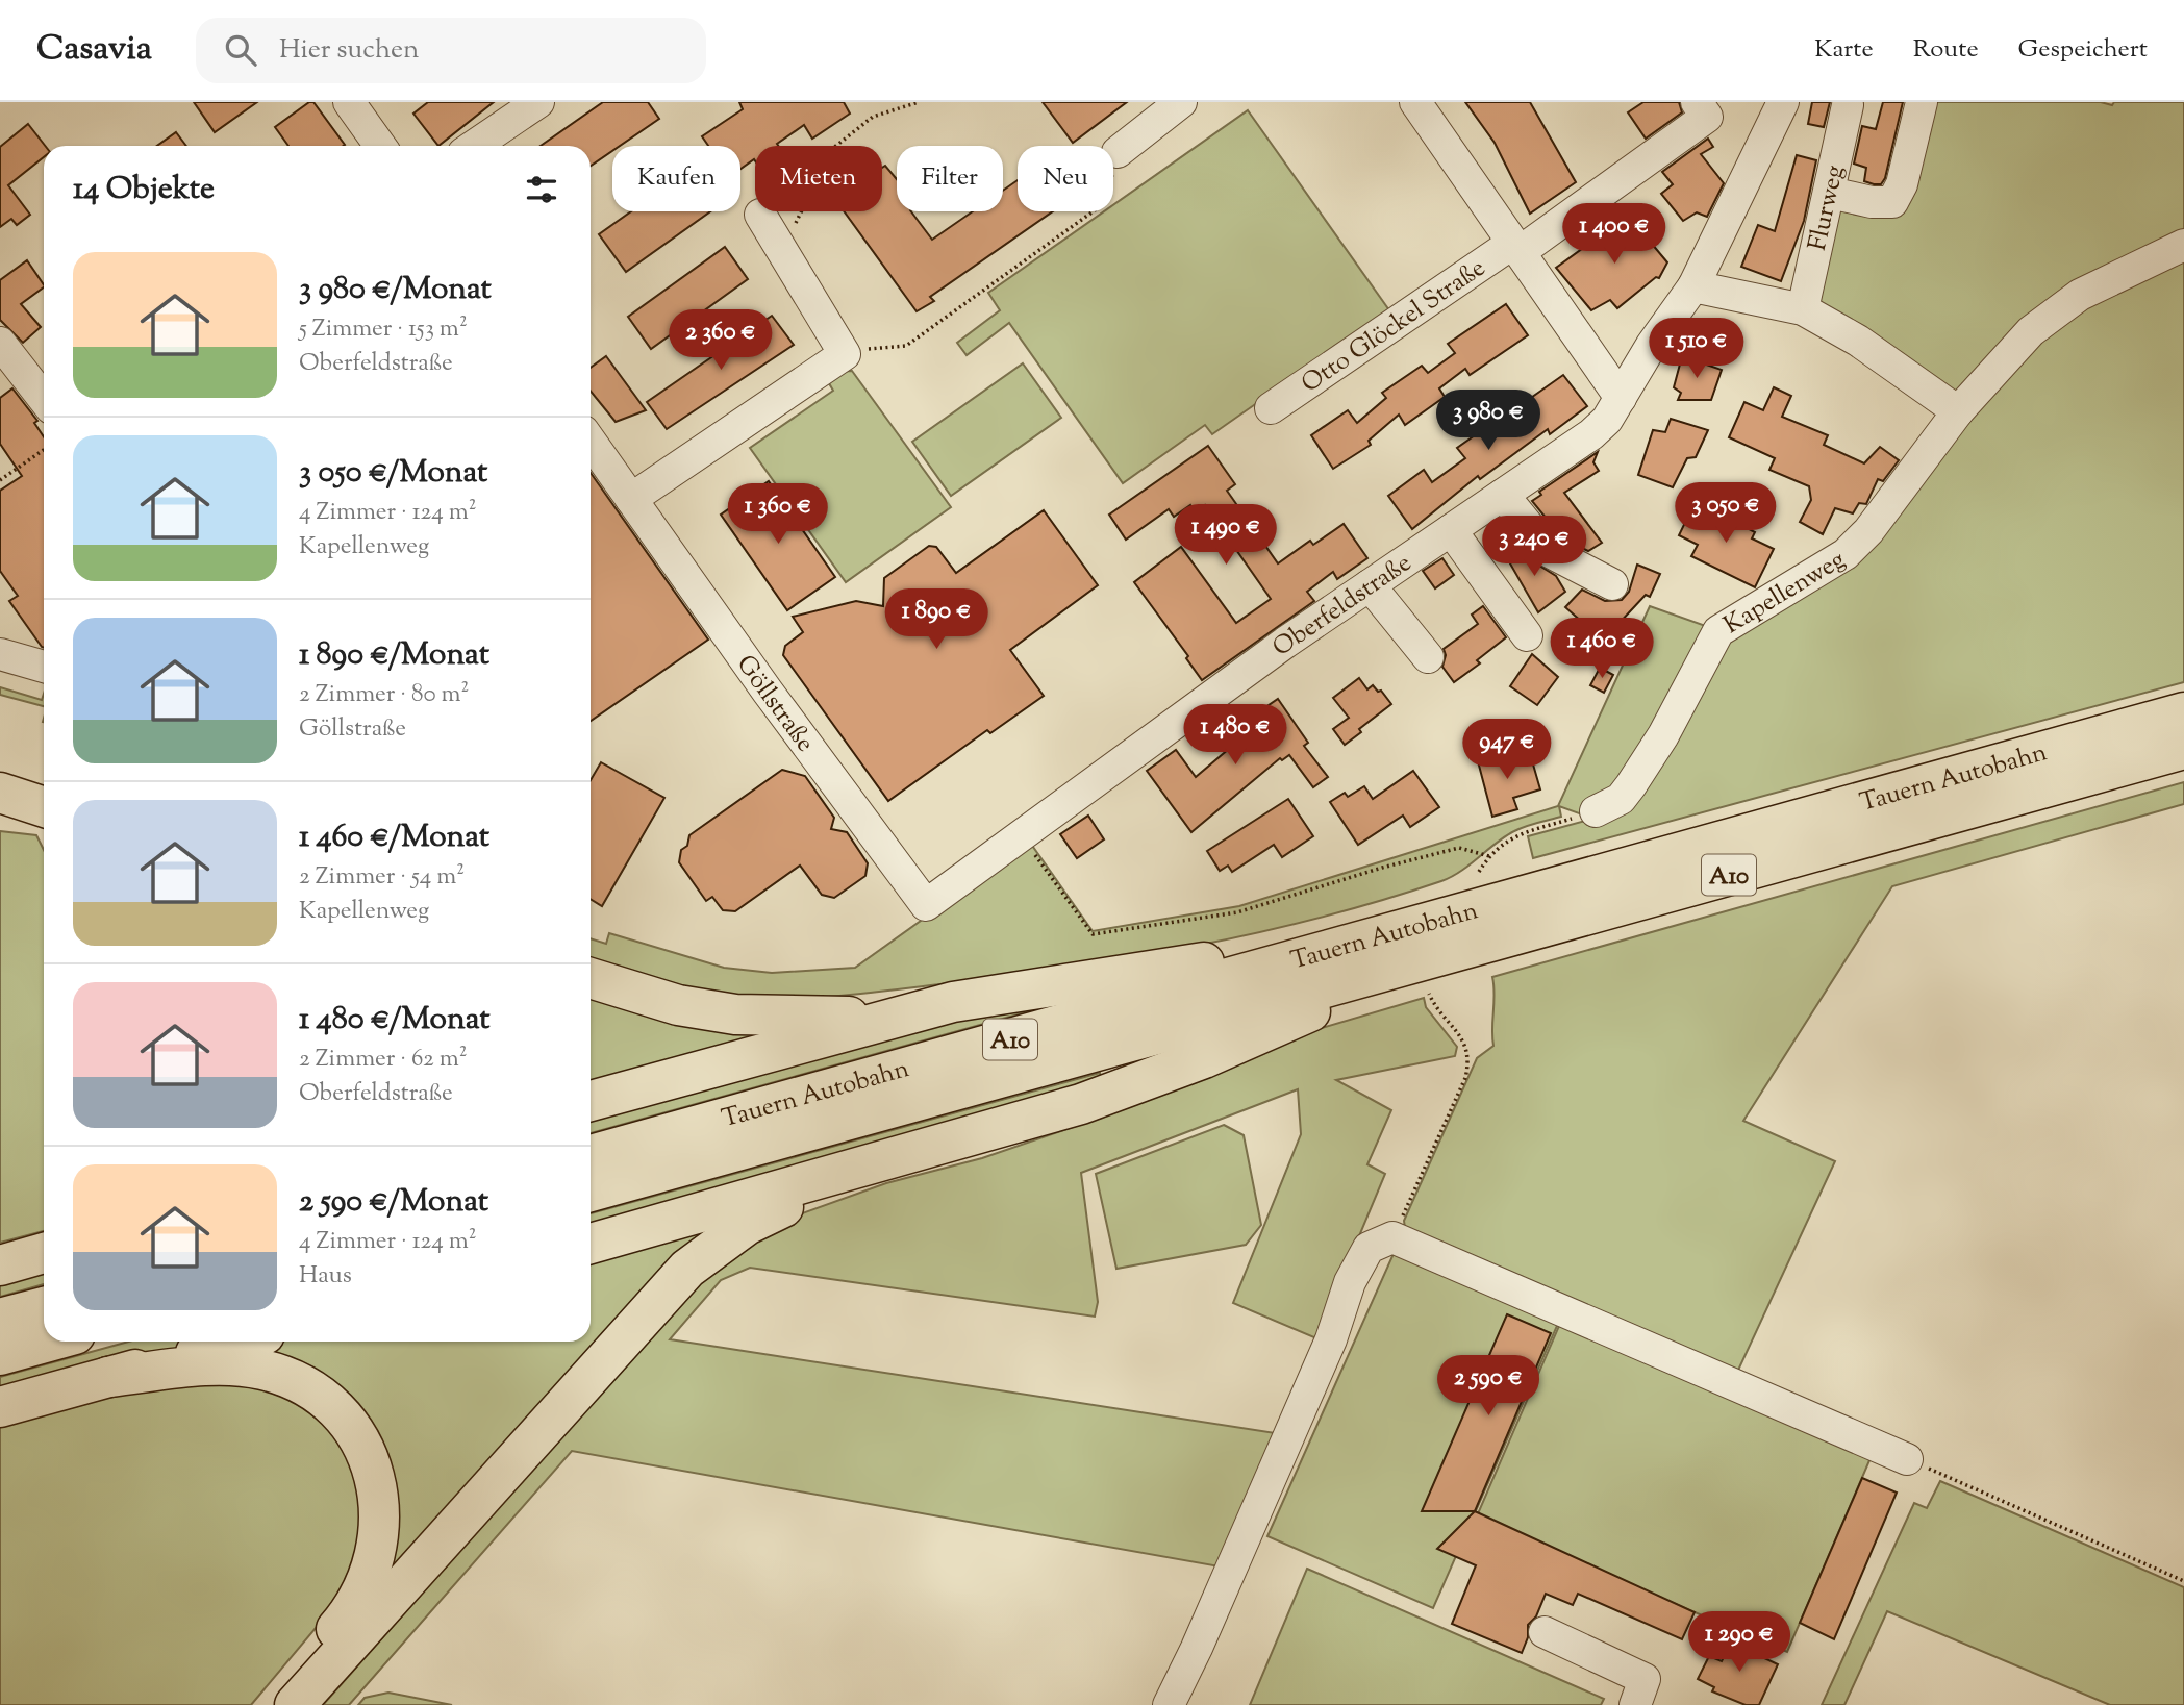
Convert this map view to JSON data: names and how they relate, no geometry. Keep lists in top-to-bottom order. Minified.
{"streets":{"highway":["Tauern Autobahn","A10"],"street":["Flurweg","Otto Glöckel Straße","Kapellenweg","Oberfeldstraße","Göllstraße"]},"crossings":[["Otto Glöckel Straße","Oberfeldstraße"],["Oberfeldstraße","Göllstraße"]],"page":{"header":"Casavia","search":"Hier suchen","nav":["Karte","Route","Gespeichert"],"chip":["Kaufen","Mieten","Filter","Neu"],"heading":"14 Objekte","price":["1 400 €","2 360 €","1 510 €","3 980 €","3 050 €","1 360 €","1 490 €","3 240 €","1 890 €","1 460 €","1 480 €","947 €","2 590 €","1 290 €"],"list":[{"name":"3 980 €/Monat","note":"5 Zimmer · 153 m² · Oberfeldstraße"},{"name":"3 050 €/Monat","note":"4 Zimmer · 124 m² · Kapellenweg"},{"name":"1 890 €/Monat","note":"2 Zimmer · 80 m² · Göllstraße"},{"name":"1 460 €/Monat","note":"2 Zimmer · 54 m² · Kapellenweg"},{"name":"1 480 €/Monat","note":"2 Zimmer · 62 m² · Oberfeldstraße"},{"name":"2 590 €/Monat","note":"4 Zimmer · 124 m² · Haus"}]}}
